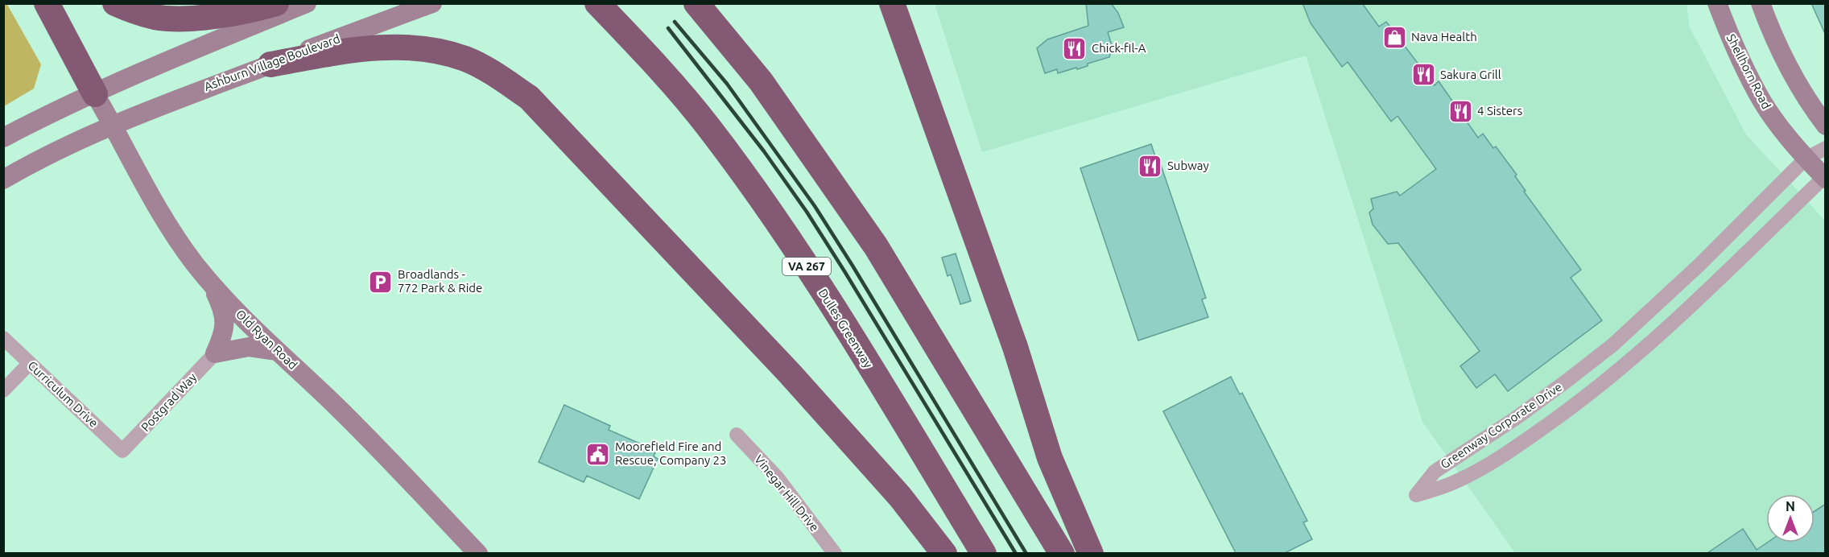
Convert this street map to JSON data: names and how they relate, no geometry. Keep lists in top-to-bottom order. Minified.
{"streets":{"highway":["VA 267","Dulles Greenway"],"main road":["Ashburn Village Boulevard","Shellhorn Road","Old Ryan Road"],"street":["Curriculum Drive","Postgrad Way","Greenway Corporate Drive","Vinegar Hill Drive"]},"crossings":[["Ashburn Village Boulevard","Old Ryan Road"],["Shellhorn Road","Greenway Corporate Drive"],["Curriculum Drive","Postgrad Way"]],"places":{"shop":["Nava Health"],"restaurant":["Chick-fil-A","Sakura Grill","4 Sisters","Subway"],"parking":["Broadlands - 772 Park & Ride"],"public building":["Moorefield Fire and Rescue, Company 23"]},"north":"top"}
